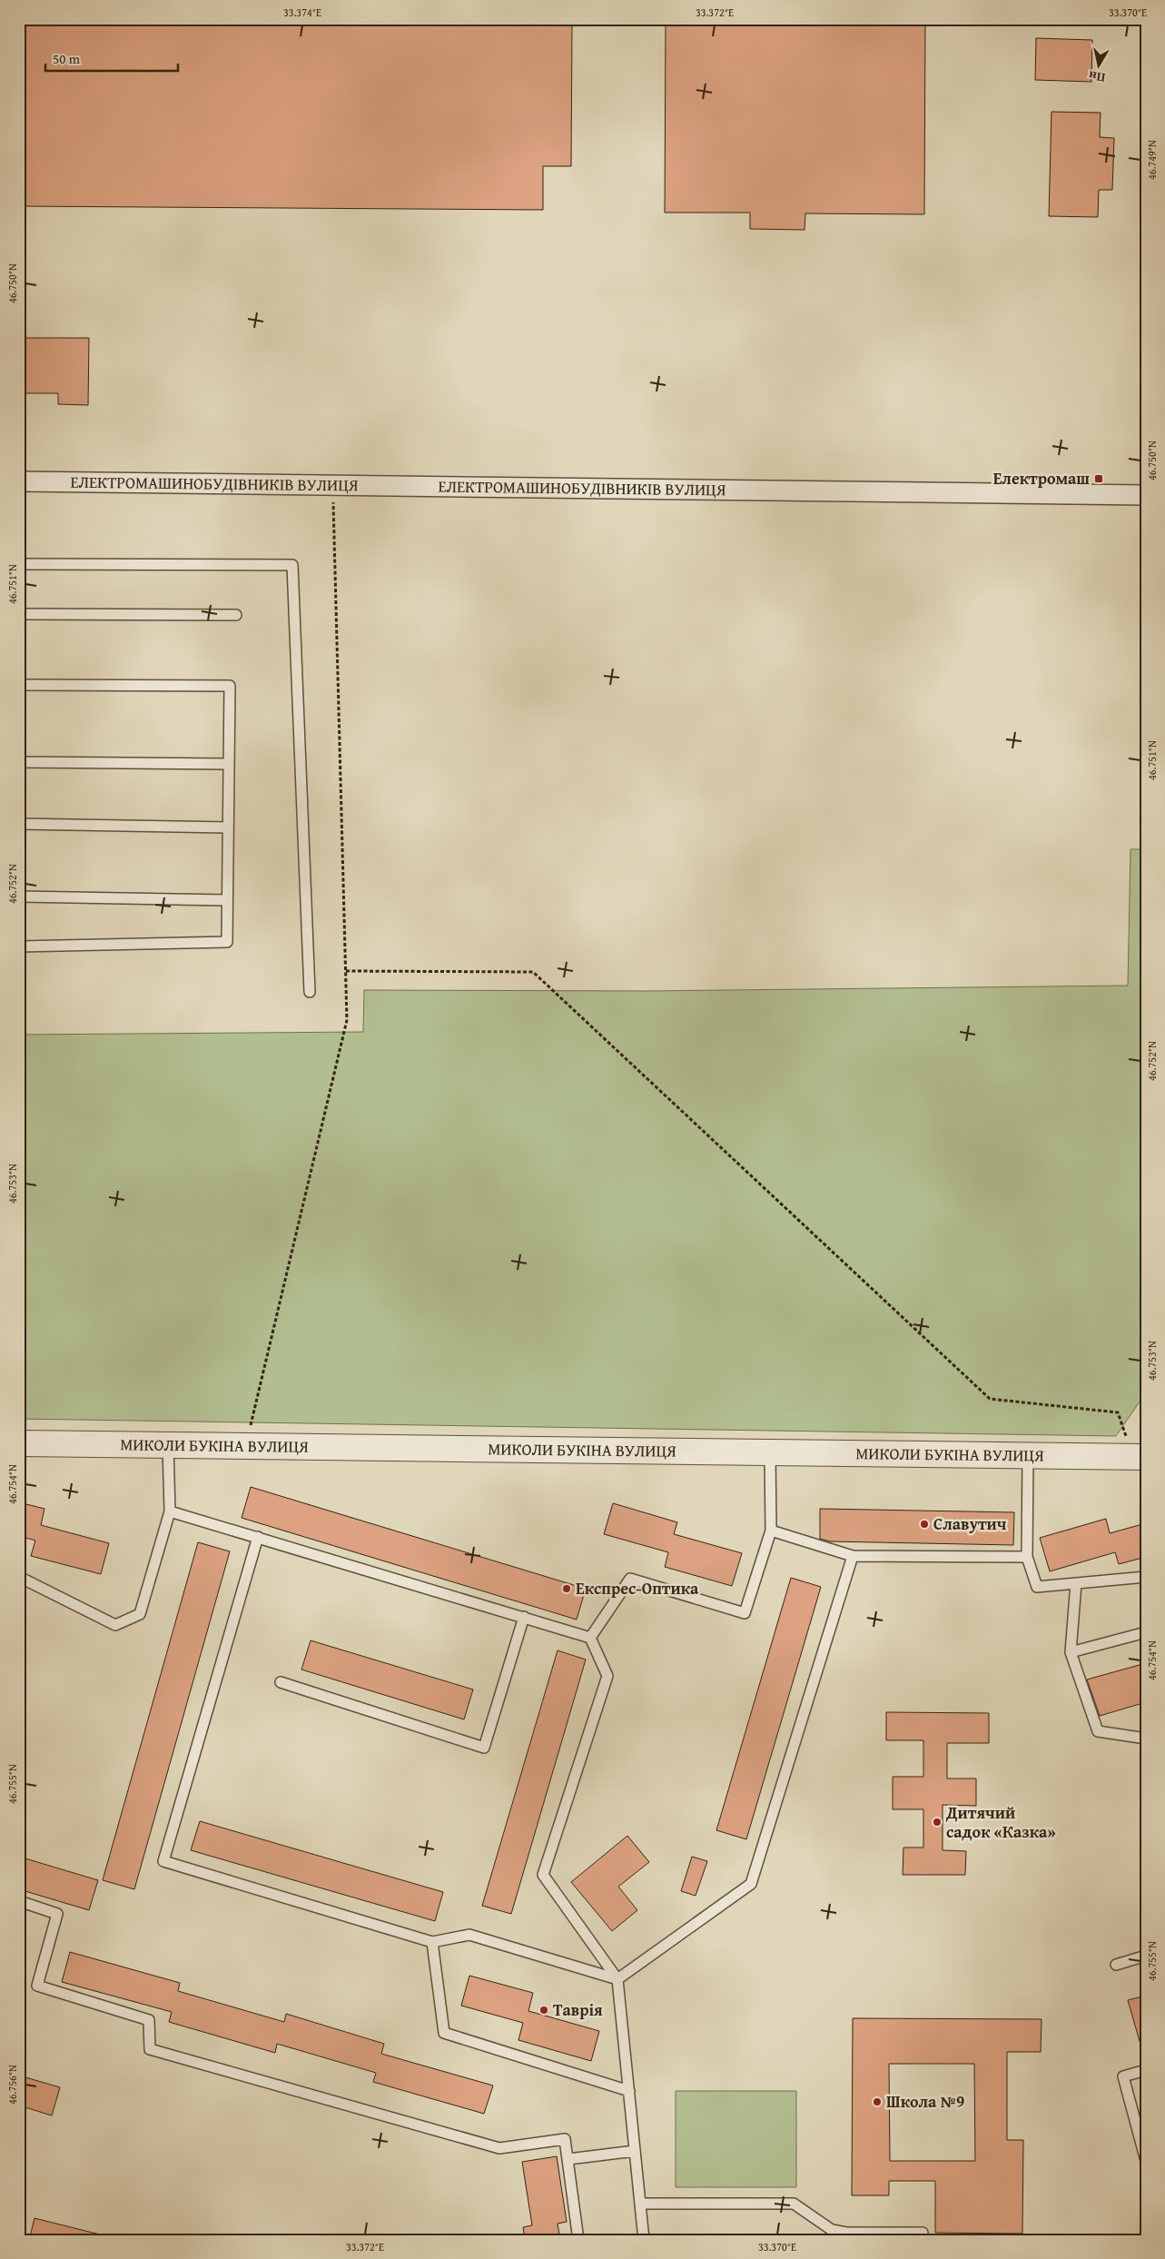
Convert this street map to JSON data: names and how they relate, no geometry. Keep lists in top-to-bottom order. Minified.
{"streets":{"street":["ЕЛЕКТРОМАШИНОБУДІВНИКІВ ВУЛИЦЯ","МИКОЛИ БУКІНА ВУЛИЦЯ"]},"places":{"transit":["Електромаш"],"other":["Славутич","Експрес-Оптика","Дитячий садок «Казка»","Таврія","Школа №9"]},"scale_bar":"50 m","north":"bottom","coordinates":["33.374°E","33.372°E","33.370°E","46.749°N","46.750°N","46.751°N","46.752°N","46.753°N","46.754°N","46.755°N","46.756°N"]}
